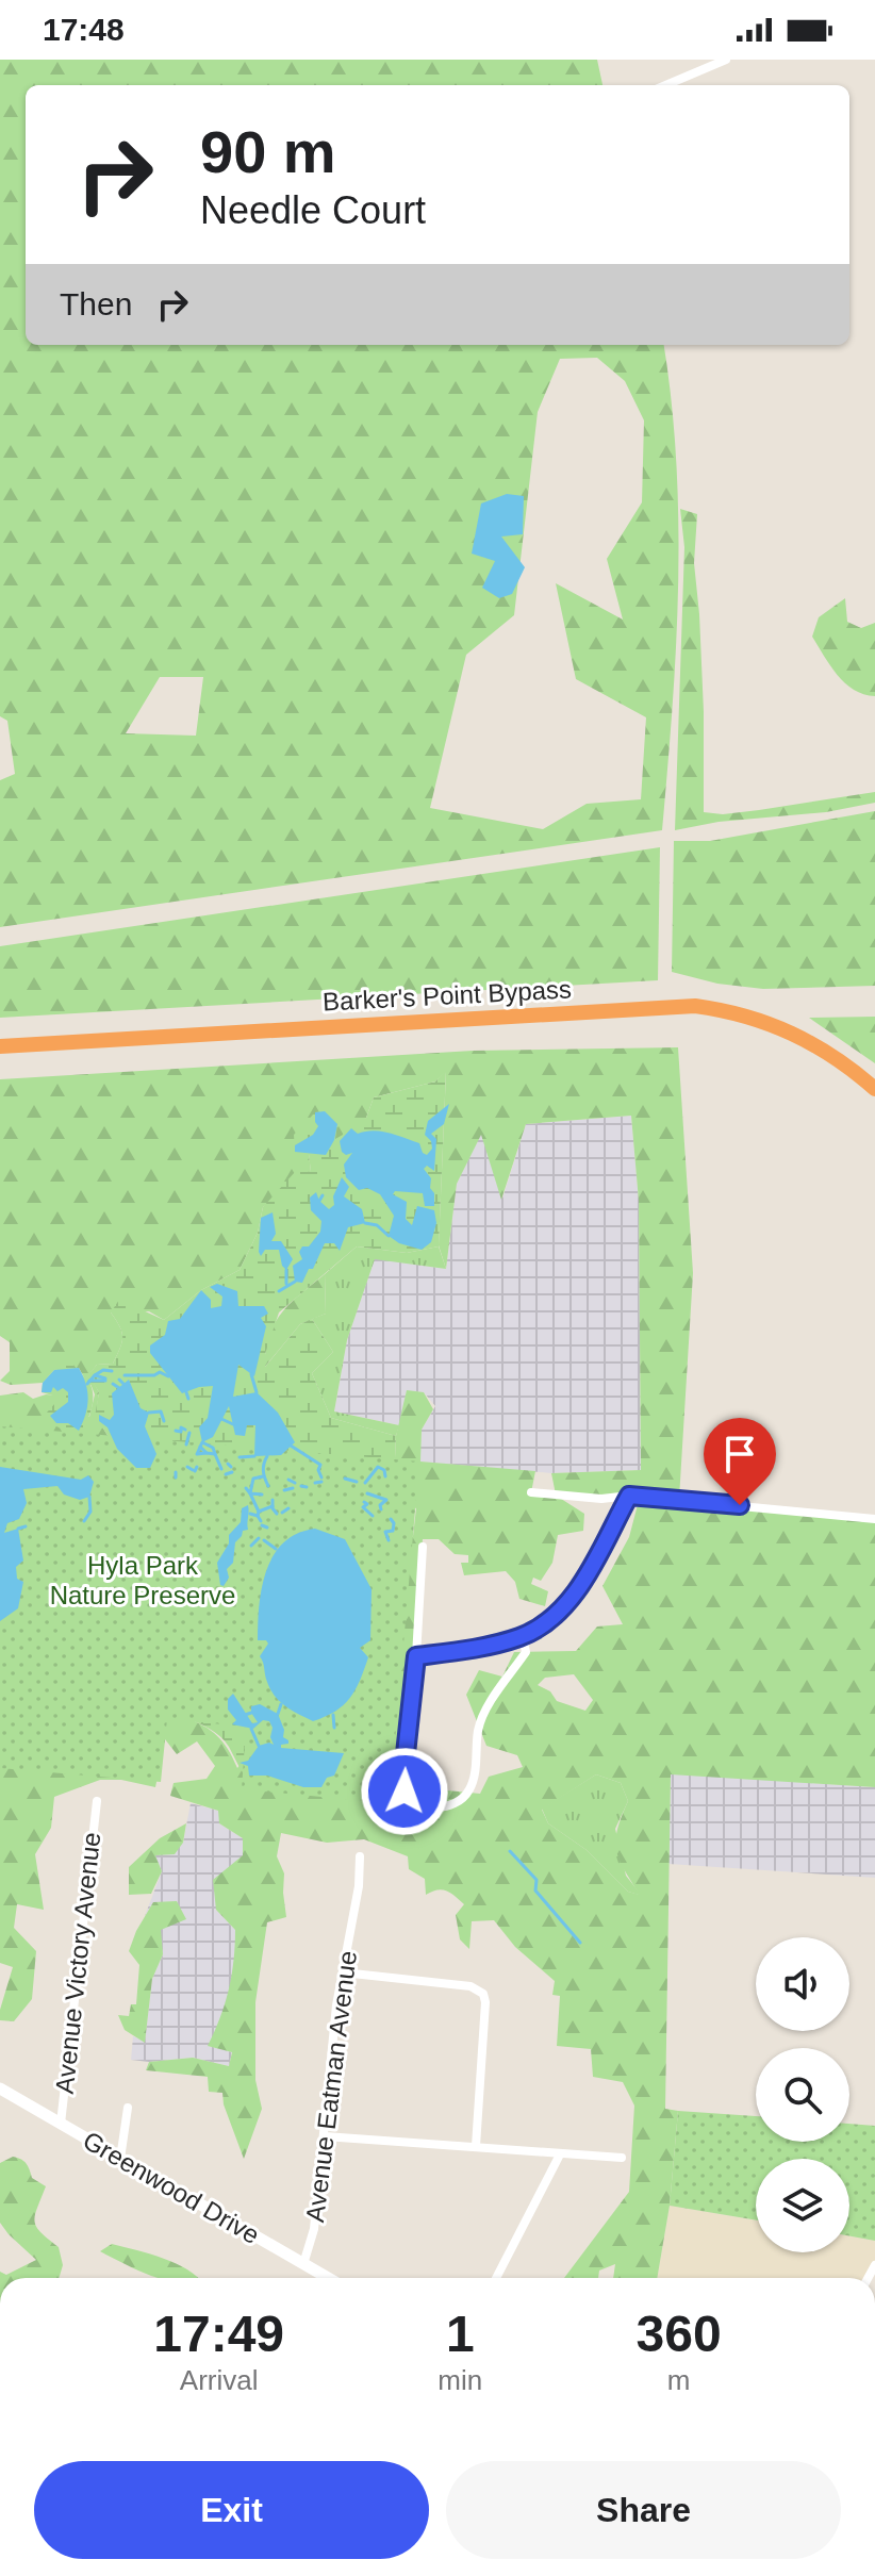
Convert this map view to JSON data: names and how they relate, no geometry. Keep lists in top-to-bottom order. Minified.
{"streets":{"highway":["Barker's Point Bypass"],"main road":["Greenwood Drive"],"street":["Avenue Victory Avenue","Avenue Eatman Avenue"]},"crossings":[["Avenue Victory Avenue","Greenwood Drive"],["Avenue Eatman Avenue","Greenwood Drive"]],"parks":["Hyla Park Nature Preserve"],"page":{"status":"17:48","turn":["90 m","Needle Court"],"then":"Then","eta":["17:49","Arrival","1","min","360","m"],"buttons":["Exit","Share"]}}
